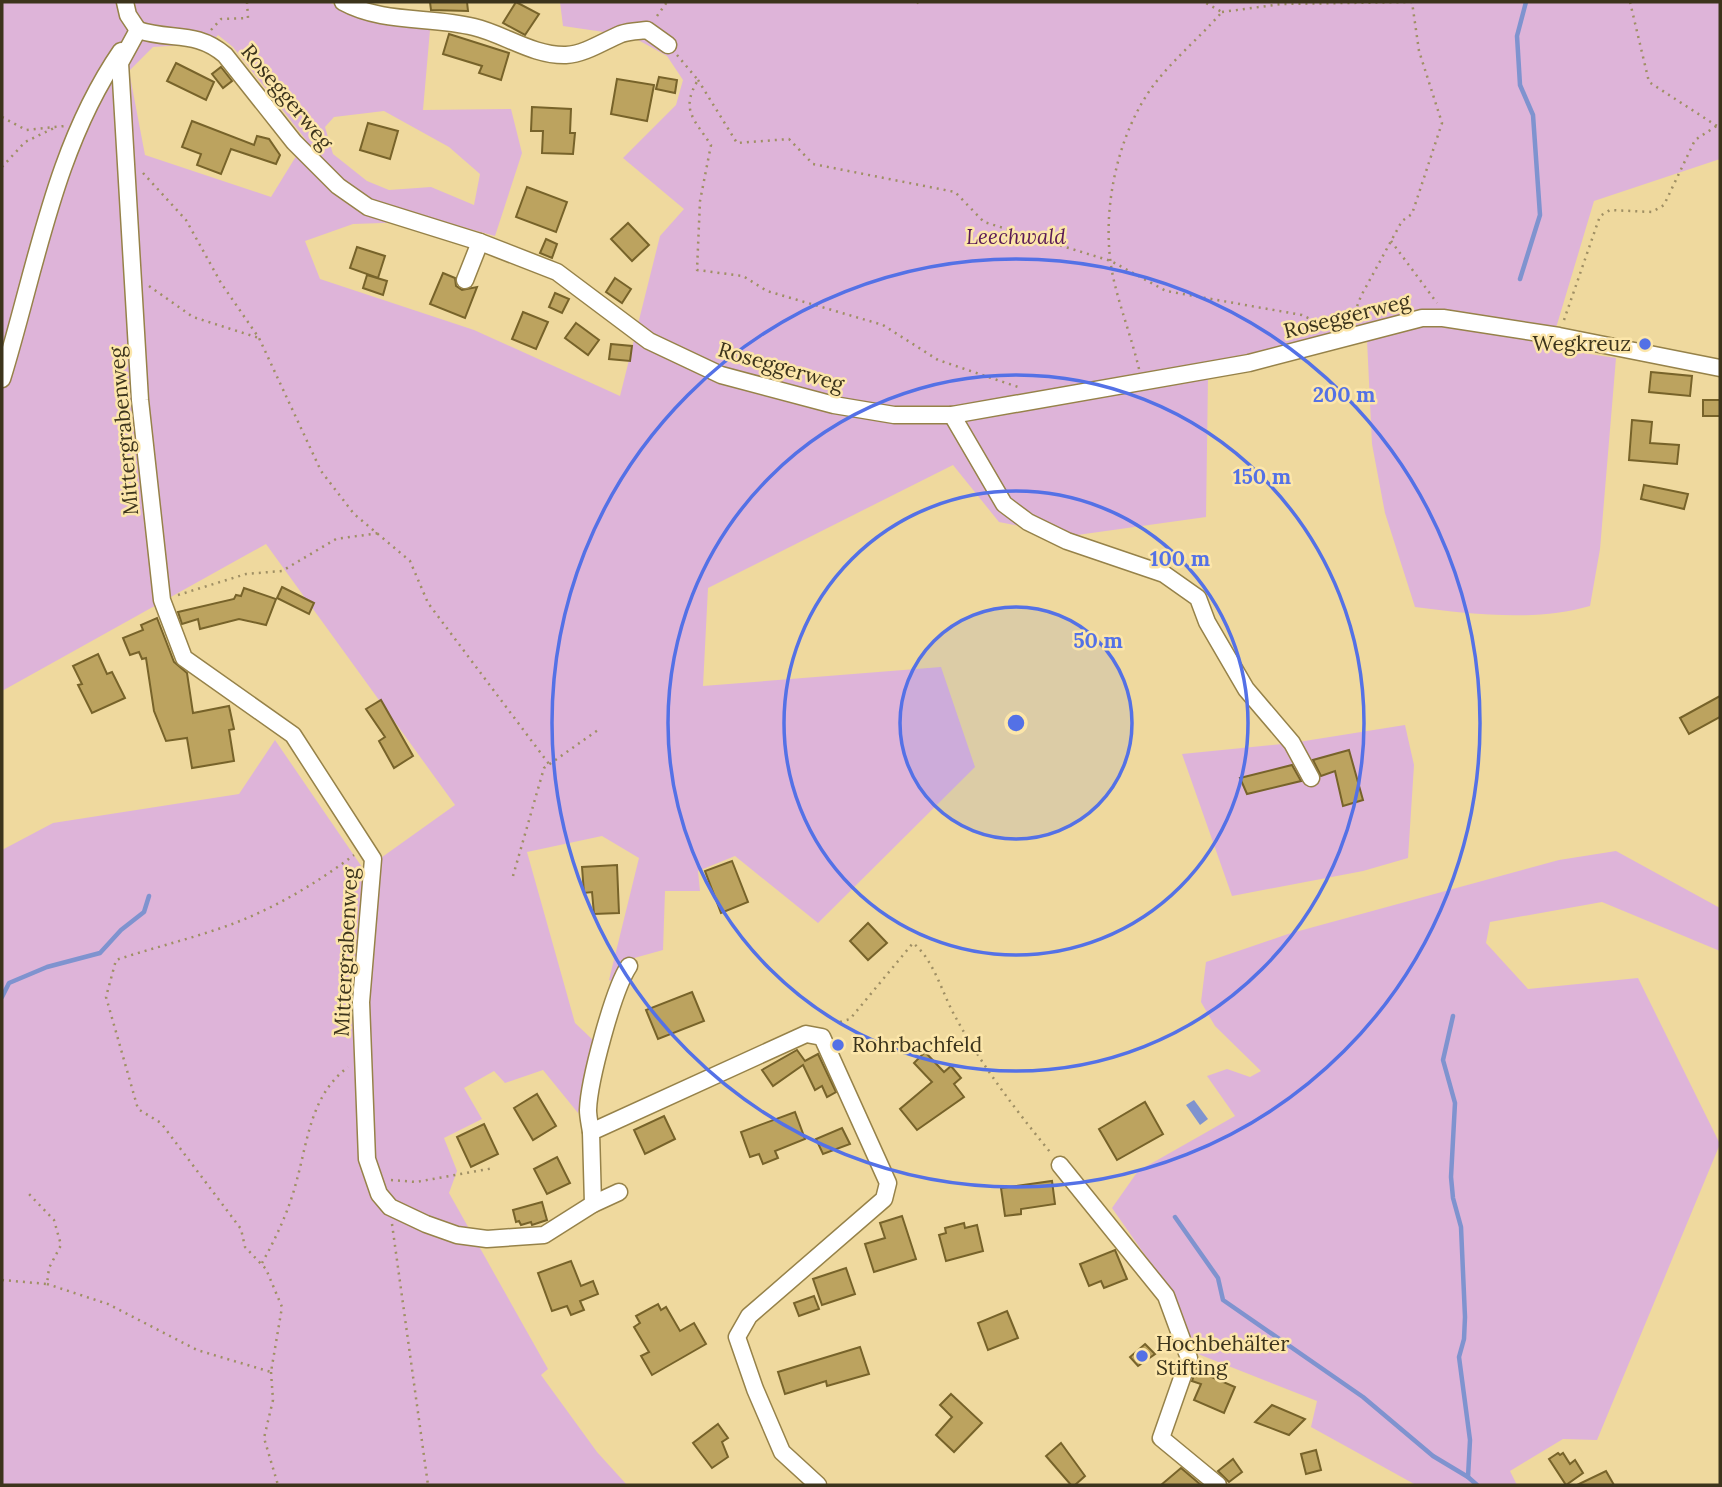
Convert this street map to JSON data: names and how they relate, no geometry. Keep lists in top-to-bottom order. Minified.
{"streets":{"street":["Roseggerweg","Mittergrabenweg"]},"crossings":[["Roseggerweg","Mittergrabenweg"]],"parks":["Leechwald"],"places":["Wegkreuz","Rohrbachfeld","Hochbehälter Stifting"],"rings":["200 m","150 m","100 m","50 m"]}
